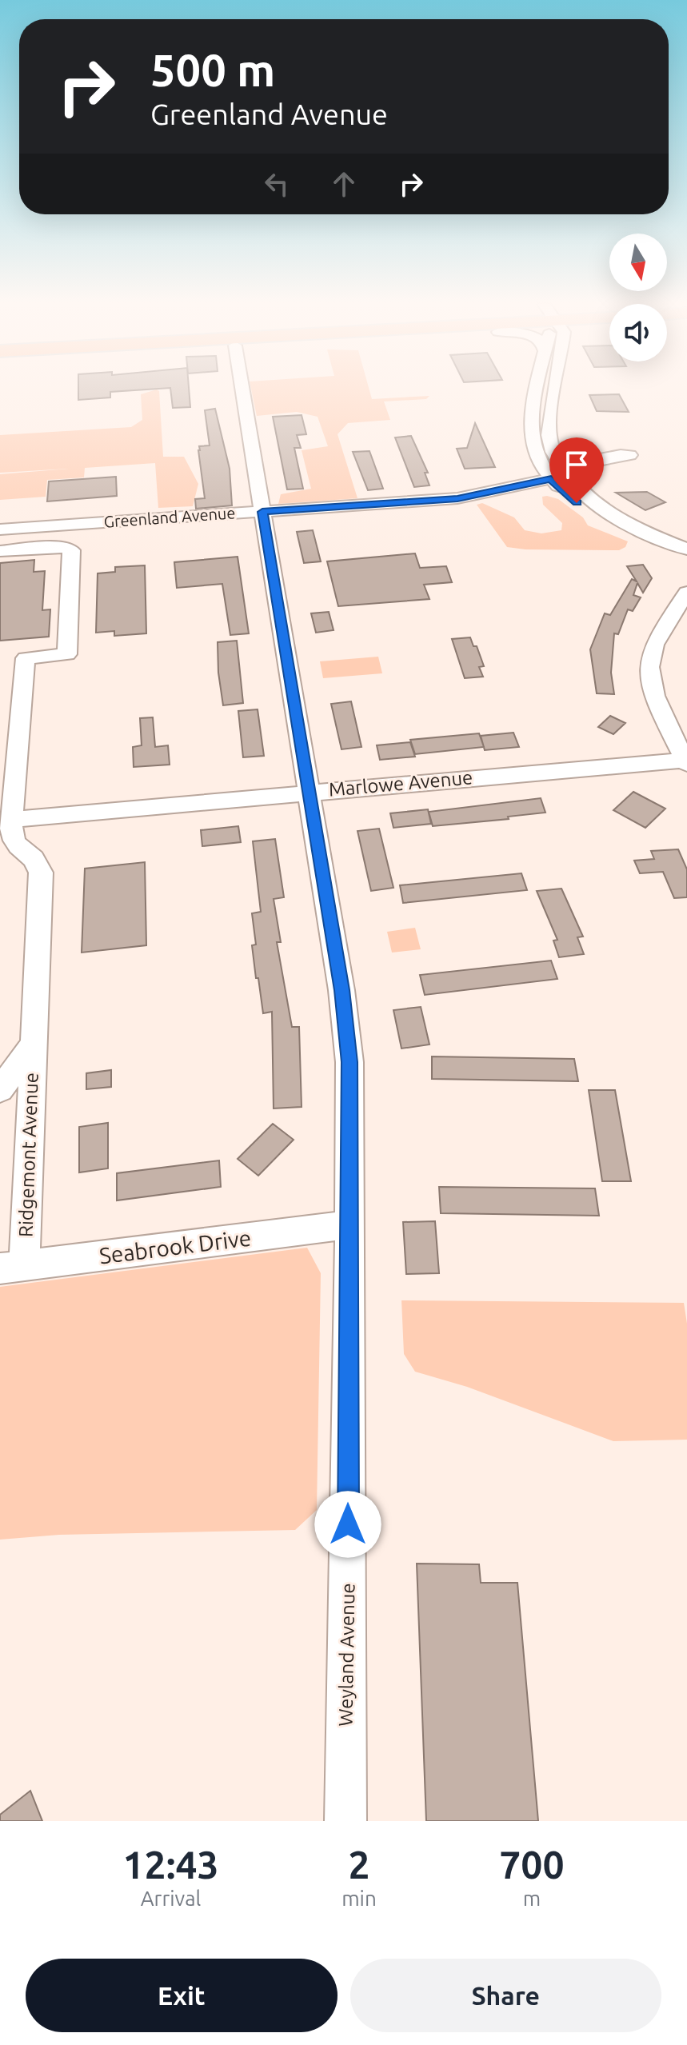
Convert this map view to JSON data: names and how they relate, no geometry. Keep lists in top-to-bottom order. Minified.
{"streets":{"street":["Greenland Avenue","Marlowe Avenue","Ridgemont Avenue","Seabrook Drive","Weyland Avenue"]},"crossings":[["Greenland Avenue","Weyland Avenue"],["Marlowe Avenue","Ridgemont Avenue"],["Marlowe Avenue","Weyland Avenue"],["Ridgemont Avenue","Seabrook Drive"],["Seabrook Drive","Weyland Avenue"]],"north":"bottom","page":{"turn":["500 m","Greenland Avenue"],"eta":["12:43","Arrival","2","min","700","m"],"buttons":["Exit","Share"]}}
